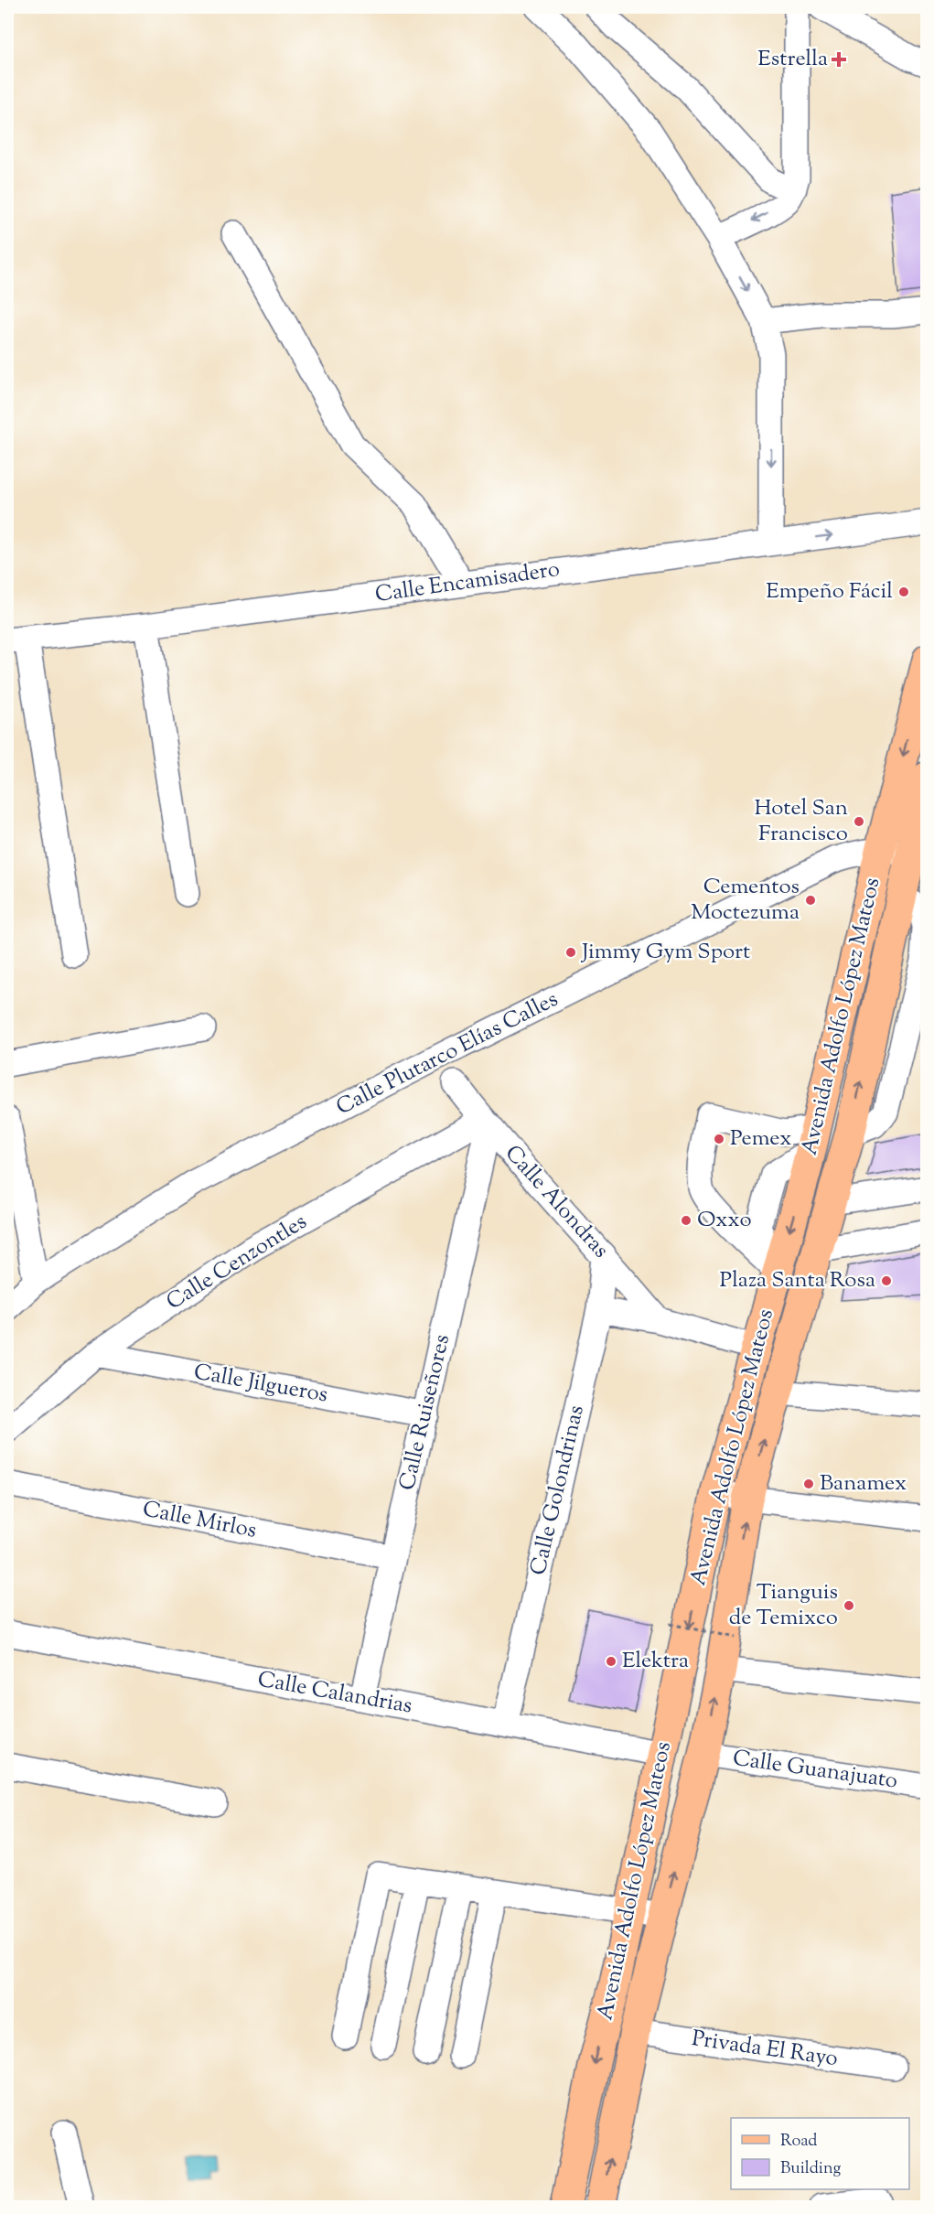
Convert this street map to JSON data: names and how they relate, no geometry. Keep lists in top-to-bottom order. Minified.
{"streets":{"main road":["Avenida Adolfo López Mateos"],"street":["Calle Encamisadero","Calle Plutarco Elías Calles","Calle Alondras","Calle Cenzontles","Calle Jilgueros","Calle Ruiseñores","Calle Golondrinas","Calle Mirlos","Calle Calandrias","Calle Guanajuato","Privada El Rayo"]},"crossings":[["Avenida Adolfo López Mateos","Calle Plutarco Elías Calles"],["Avenida Adolfo López Mateos","Calle Calandrias"],["Avenida Adolfo López Mateos","Calle Guanajuato"],["Avenida Adolfo López Mateos","Privada El Rayo"],["Calle Alondras","Calle Cenzontles"],["Calle Alondras","Calle Ruiseñores"],["Calle Alondras","Calle Golondrinas"],["Calle Cenzontles","Calle Jilgueros"],["Calle Cenzontles","Calle Ruiseñores"],["Calle Jilgueros","Calle Ruiseñores"],["Calle Ruiseñores","Calle Mirlos"],["Calle Ruiseñores","Calle Calandrias"],["Calle Golondrinas","Calle Calandrias"]],"places":{"health":["Estrella"],"other":["Empeño Fácil","Hotel San Francisco","Cementos Moctezuma","Jimmy Gym Sport","Pemex","Oxxo","Plaza Santa Rosa","Banamex","Tianguis de Temixco","Elektra"]},"legend":["Road","Building"]}
